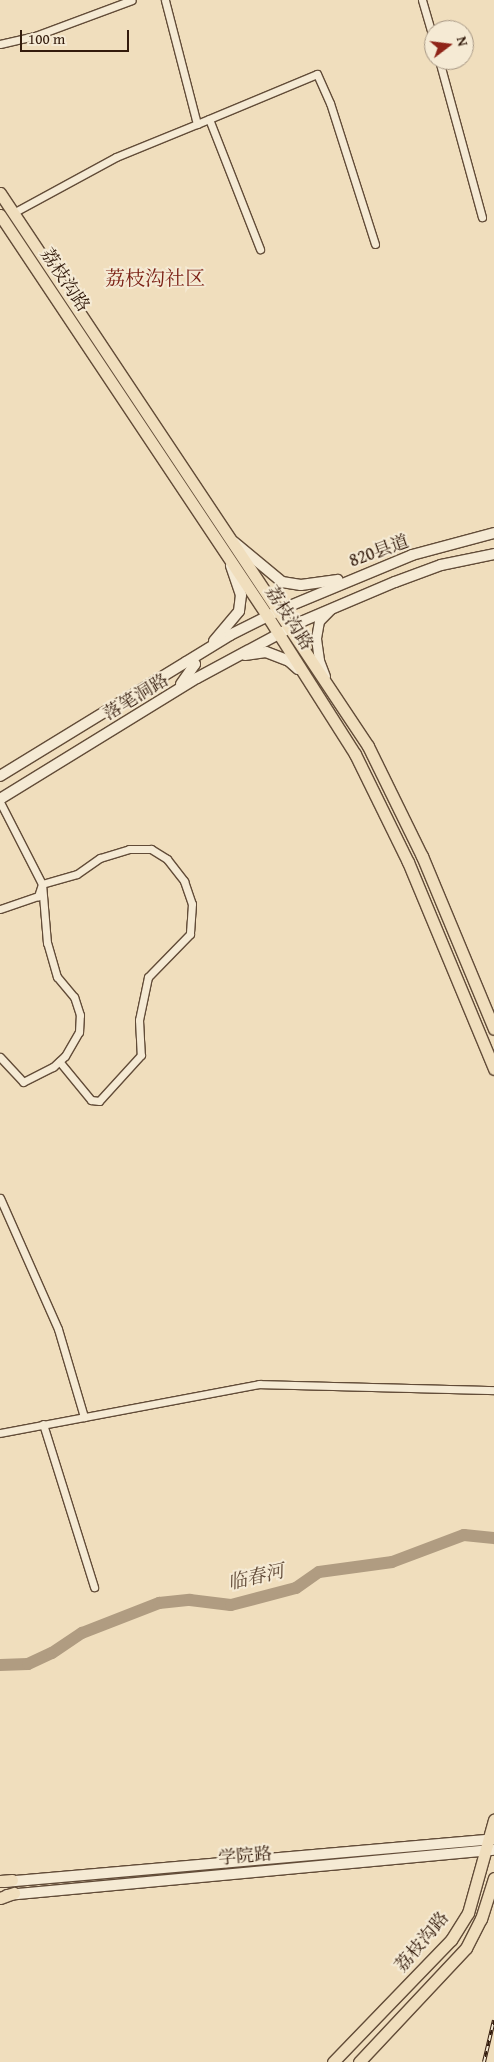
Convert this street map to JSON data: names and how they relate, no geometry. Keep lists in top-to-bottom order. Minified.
{"streets":{"main road":["荔枝沟路","820县道","落笔洞路","学院路"]},"crossings":[["荔枝沟路","820县道"],["荔枝沟路","落笔洞路"],["荔枝沟路","学院路"],["820县道","落笔洞路"]],"districts":["荔枝沟社区"],"water":["临春河"],"scale_bar":"100 m","north":"right"}
